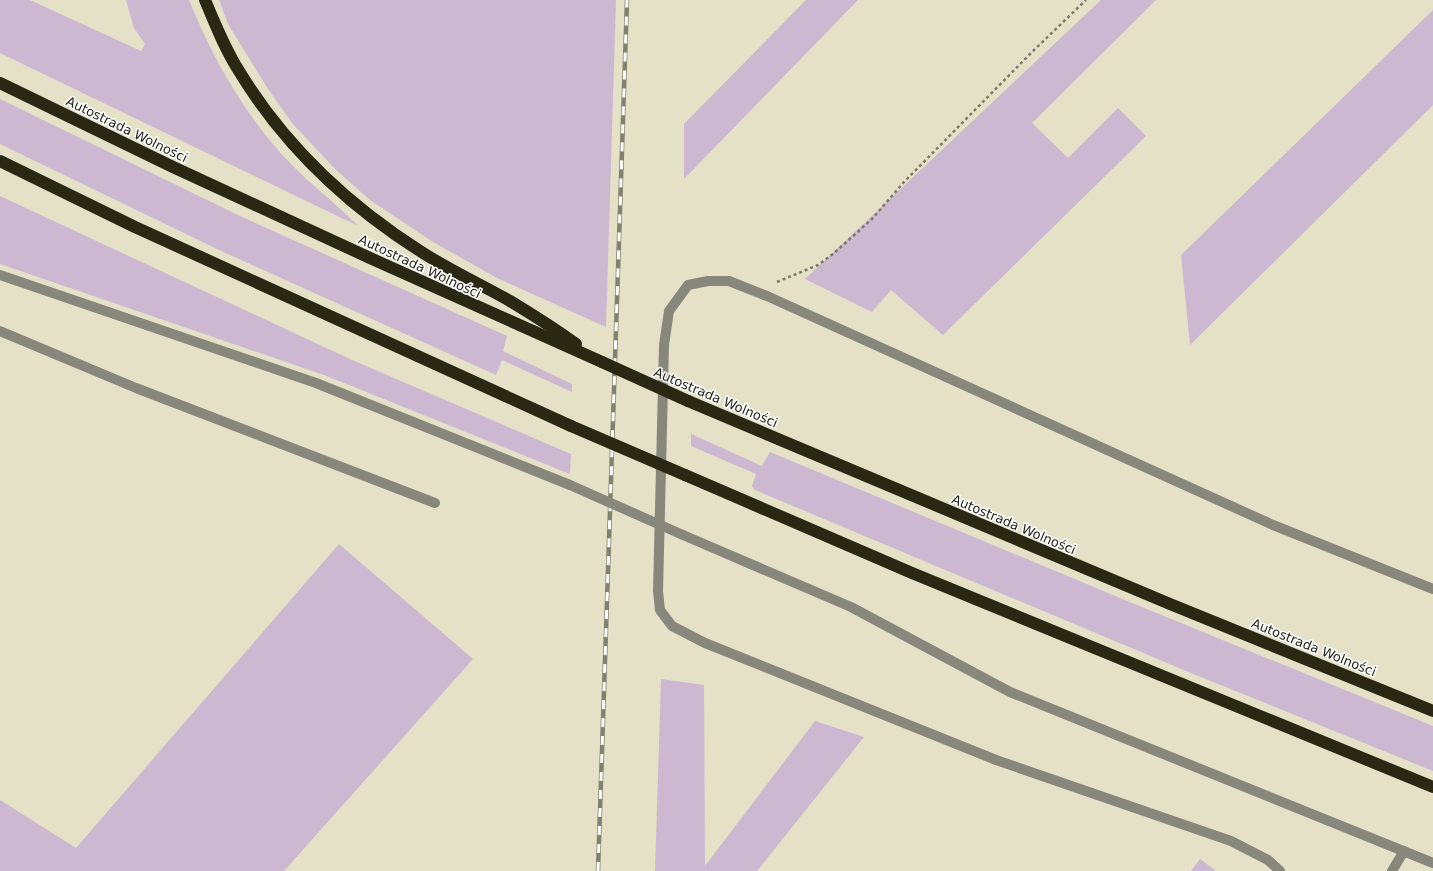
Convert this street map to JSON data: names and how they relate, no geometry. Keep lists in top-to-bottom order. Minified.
{"streets":{"highway":["Autostrada Wolności"]}}
